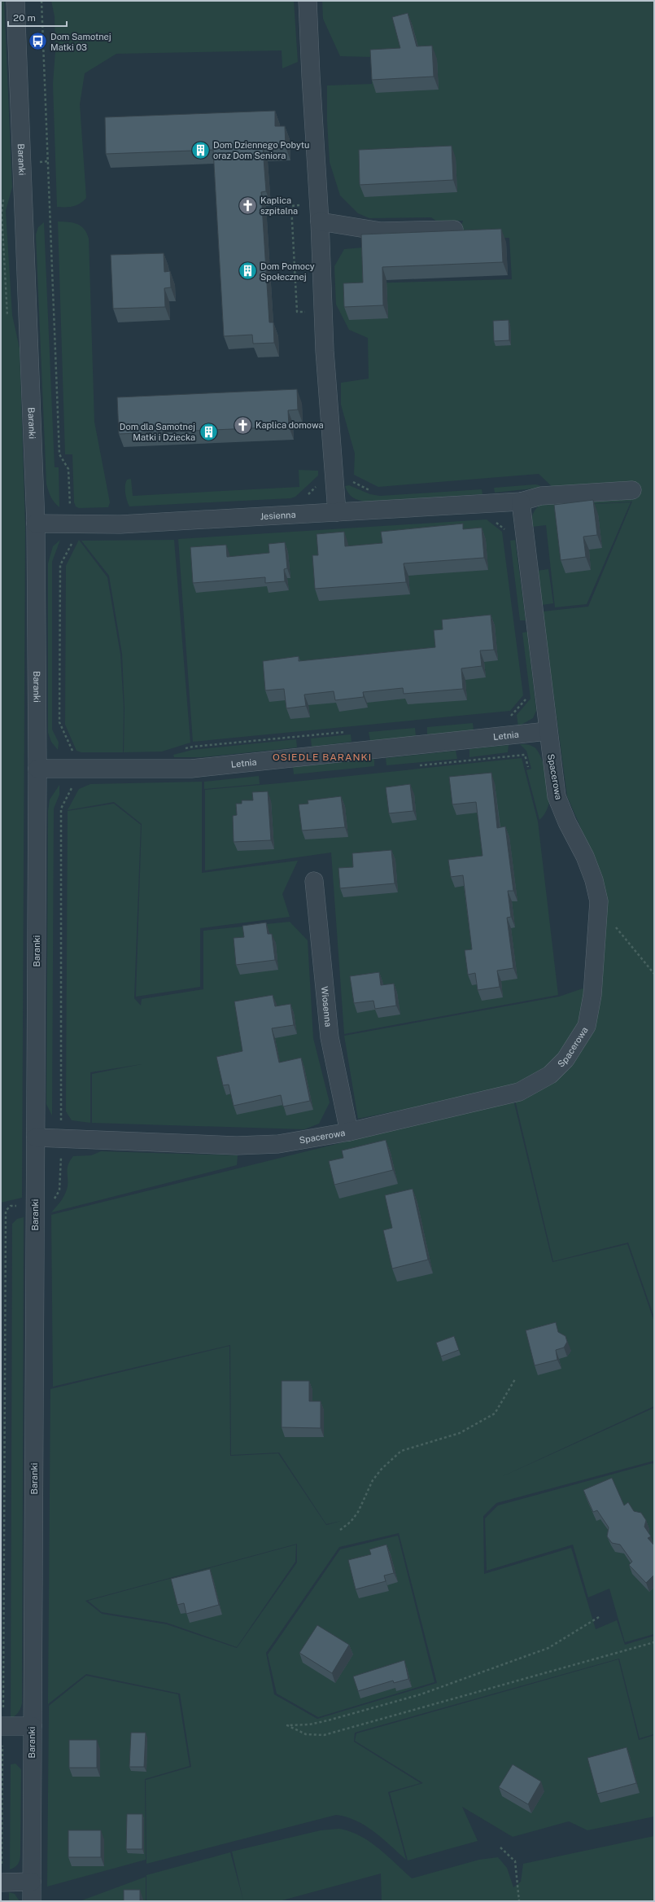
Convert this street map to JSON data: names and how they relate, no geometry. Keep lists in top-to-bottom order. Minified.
{"streets":{"street":["Baranki","Jesienna","Letnia","Spacerowa","Wiosenna"]},"crossings":[["Baranki","Jesienna"],["Baranki","Letnia"],["Baranki","Spacerowa"],["Jesienna","Spacerowa"],["Letnia","Spacerowa"],["Spacerowa","Wiosenna"]],"districts":["OSIEDLE BARANKI"],"places":{"bus stop":["Dom Samotnej Matki 03"],"building":["Dom Dziennego Pobytu oraz Dom Seniora","Dom Pomocy Społecznej","Dom dla Samotnej Matki i Dziecka"],"church":["Kaplica szpitalna","Kaplica domowa"]},"scale_bar":"20 m"}
